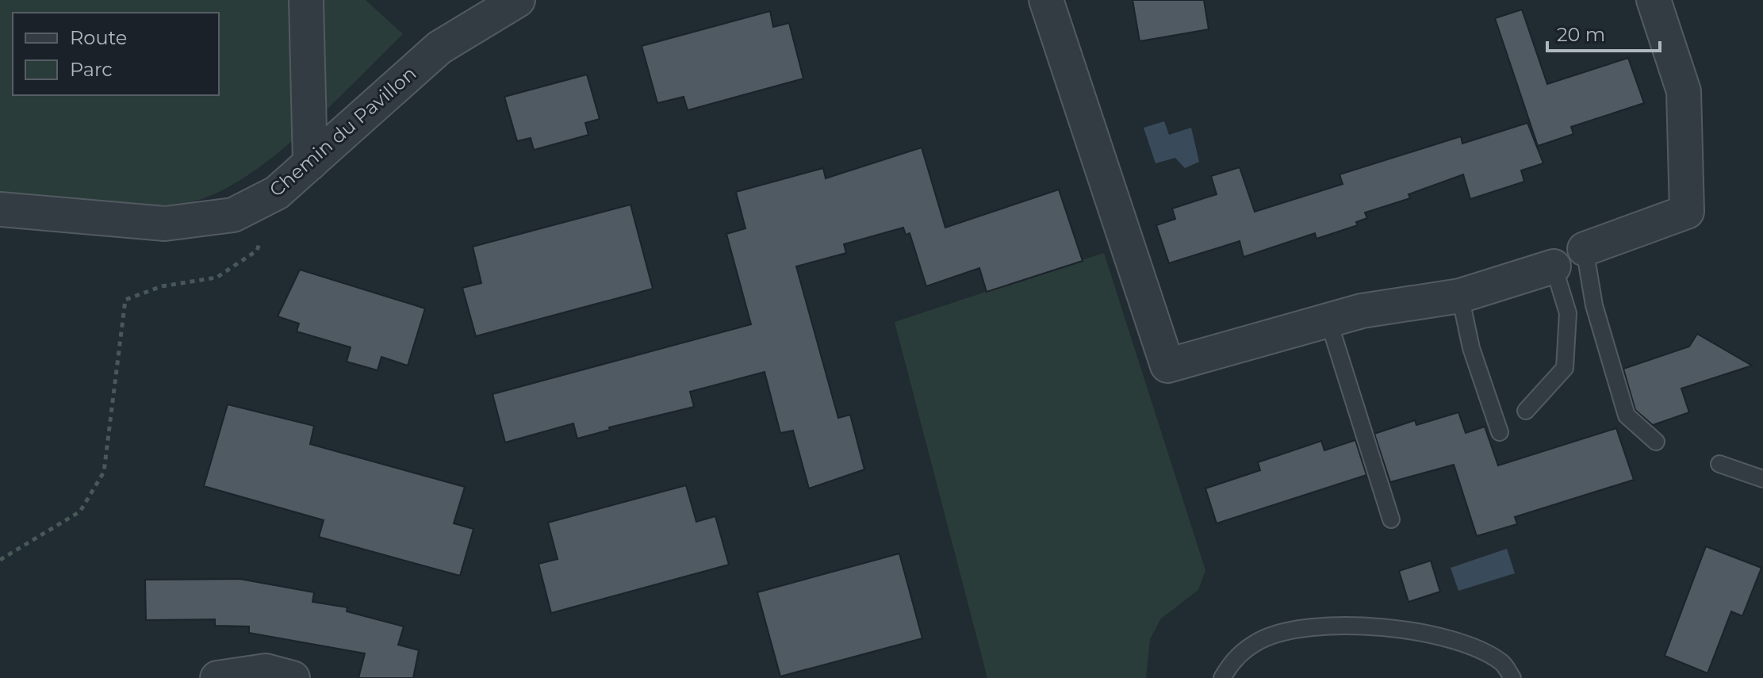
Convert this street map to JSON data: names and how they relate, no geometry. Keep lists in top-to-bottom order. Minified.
{"streets":{"street":["Chemin du Pavillon"]},"legend":["Route","Parc"],"scale_bar":"20 m"}
